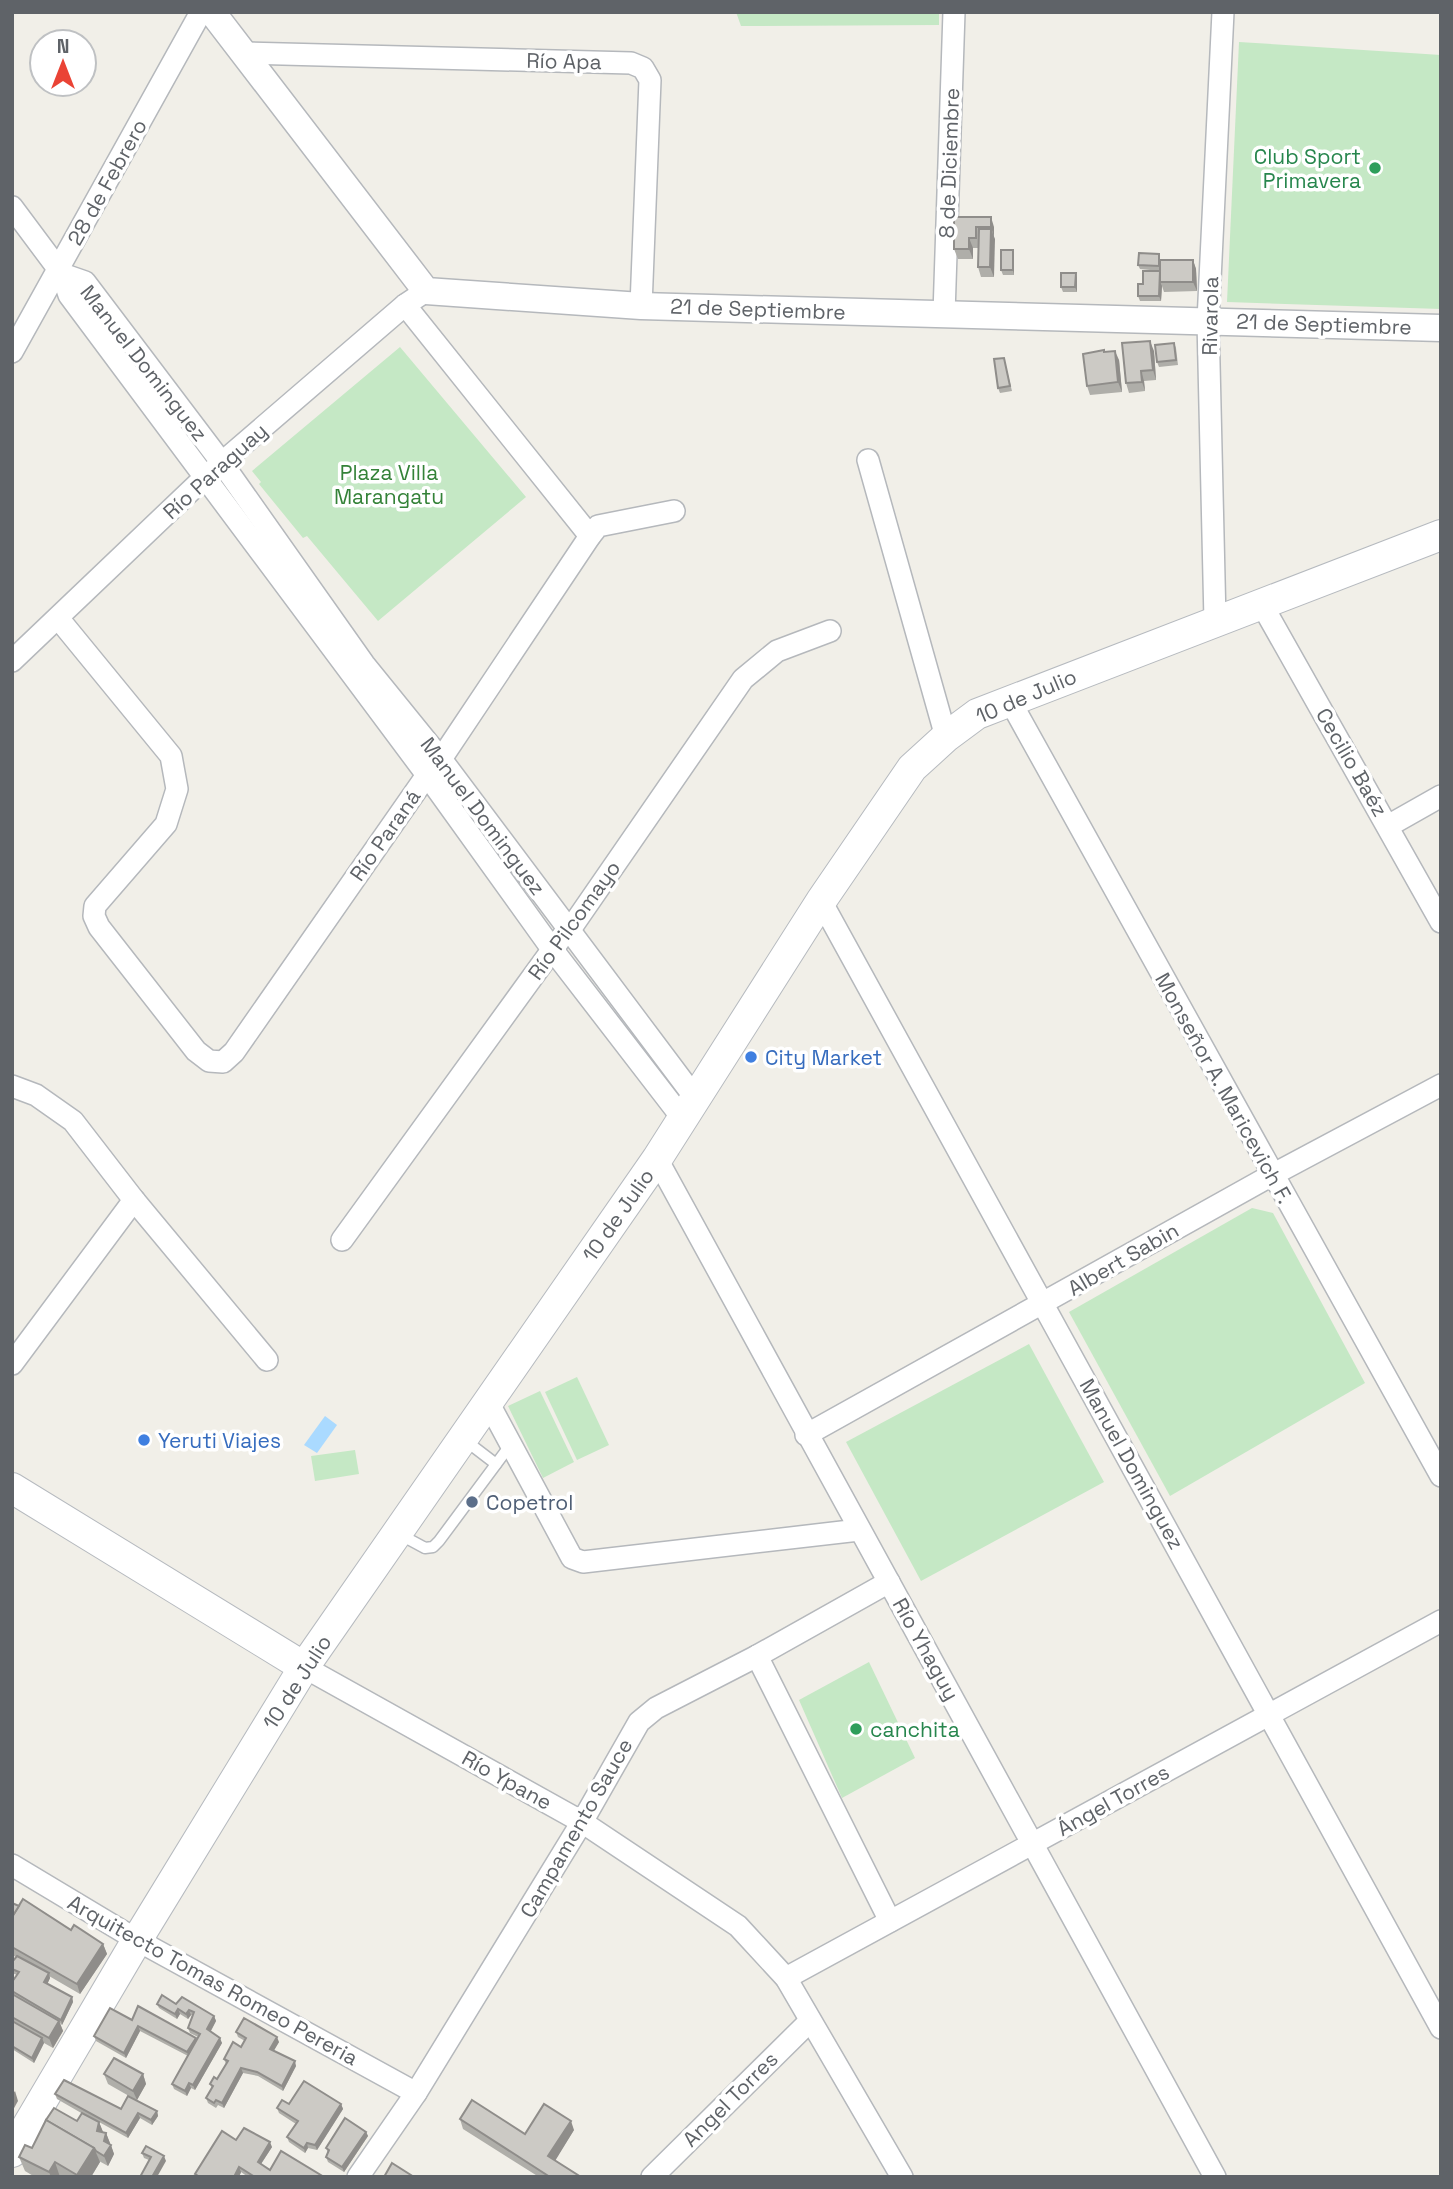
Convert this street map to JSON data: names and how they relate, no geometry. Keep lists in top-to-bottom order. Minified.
{"streets":{"main road":["10 de Julio","Río Ypane"],"street":["Río Apa","8 de Diciembre","28 de Febrero","21 de Septiembre","Rivarola","Manuel Dominguez","Río Paraguay","Cecilio Baéz","Río Paraná","Río Pilcomayo","Monseñor A. Maricevich F.","Albert Sabin","Río Yhaguy","Ángel Torres","Campamento Sauce","Arquitecto Tomas Romeo Pereria","Angel Torres"]},"crossings":[["Río Apa","21 de Septiembre"],["8 de Diciembre","21 de Septiembre"],["28 de Febrero","Manuel Dominguez"],["21 de Septiembre","Rivarola"],["21 de Septiembre","Río Paraguay"],["Rivarola","10 de Julio"],["Manuel Dominguez","Río Paraguay"],["Manuel Dominguez","10 de Julio"],["Manuel Dominguez","Río Paraná"],["Manuel Dominguez","Río Pilcomayo"],["Manuel Dominguez","Albert Sabin"],["Manuel Dominguez","Ángel Torres"],["Río Paraguay","Río Paraná"],["10 de Julio","Cecilio Baéz"],["10 de Julio","Monseñor A. Maricevich F."],["10 de Julio","Río Yhaguy"],["10 de Julio","Río Ypane"],["10 de Julio","Arquitecto Tomas Romeo Pereria"],["Monseñor A. Maricevich F.","Albert Sabin"],["Albert Sabin","Río Yhaguy"],["Río Yhaguy","Ángel Torres"],["Río Yhaguy","Campamento Sauce"],["Río Ypane","Ángel Torres"],["Río Ypane","Campamento Sauce"],["Río Ypane","Angel Torres"],["Campamento Sauce","Arquitecto Tomas Romeo Pereria"]],"parks":["Plaza Villa Marangatu"],"places":["Club Sport Primavera","City Market","Yeruti Viajes","Copetrol","canchita"],"north":"top"}
